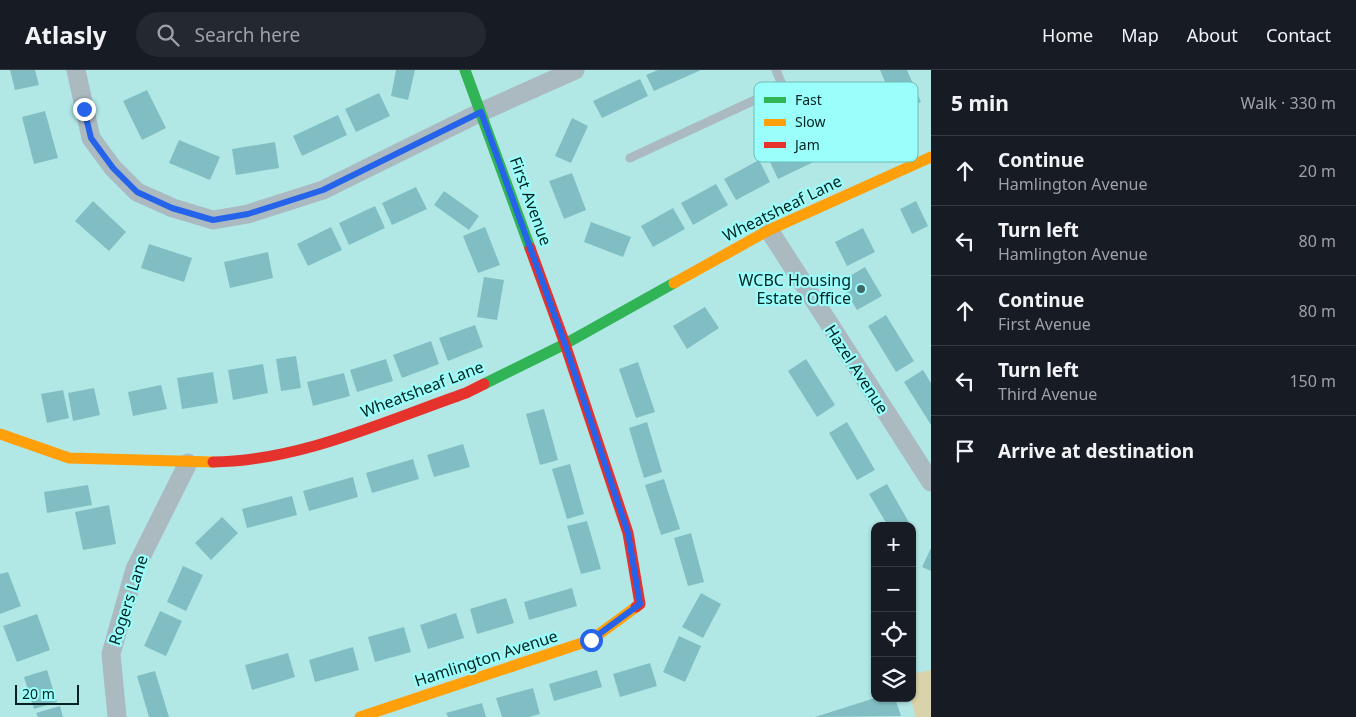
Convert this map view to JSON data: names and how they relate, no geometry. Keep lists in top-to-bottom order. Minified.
{"streets":{"street":["First Avenue","Wheatsheaf Lane","Hazel Avenue","Rogers Lane","Hamlington Avenue"]},"crossings":[["First Avenue","Wheatsheaf Lane"],["First Avenue","Hamlington Avenue"],["Wheatsheaf Lane","Hazel Avenue"],["Wheatsheaf Lane","Rogers Lane"],["Wheatsheaf Lane","Hamlington Avenue"]],"places":["WCBC Housing Estate Office"],"legend":["Fast","Slow","Jam"],"scale_bar":"20 m","page":{"header":"Atlasly","search":"Search here","nav":["Home","Map","About","Contact"],"heading":["5 min","Walk · 330 m"],"list":[["Continue","Hamlington Avenue","20 m"],["Turn left","Hamlington Avenue","80 m"],["Continue","First Avenue","80 m"],["Turn left","Third Avenue","150 m"],"Arrive at destination"],"map_buttons":["+","−"],"scale":"20 m"}}
